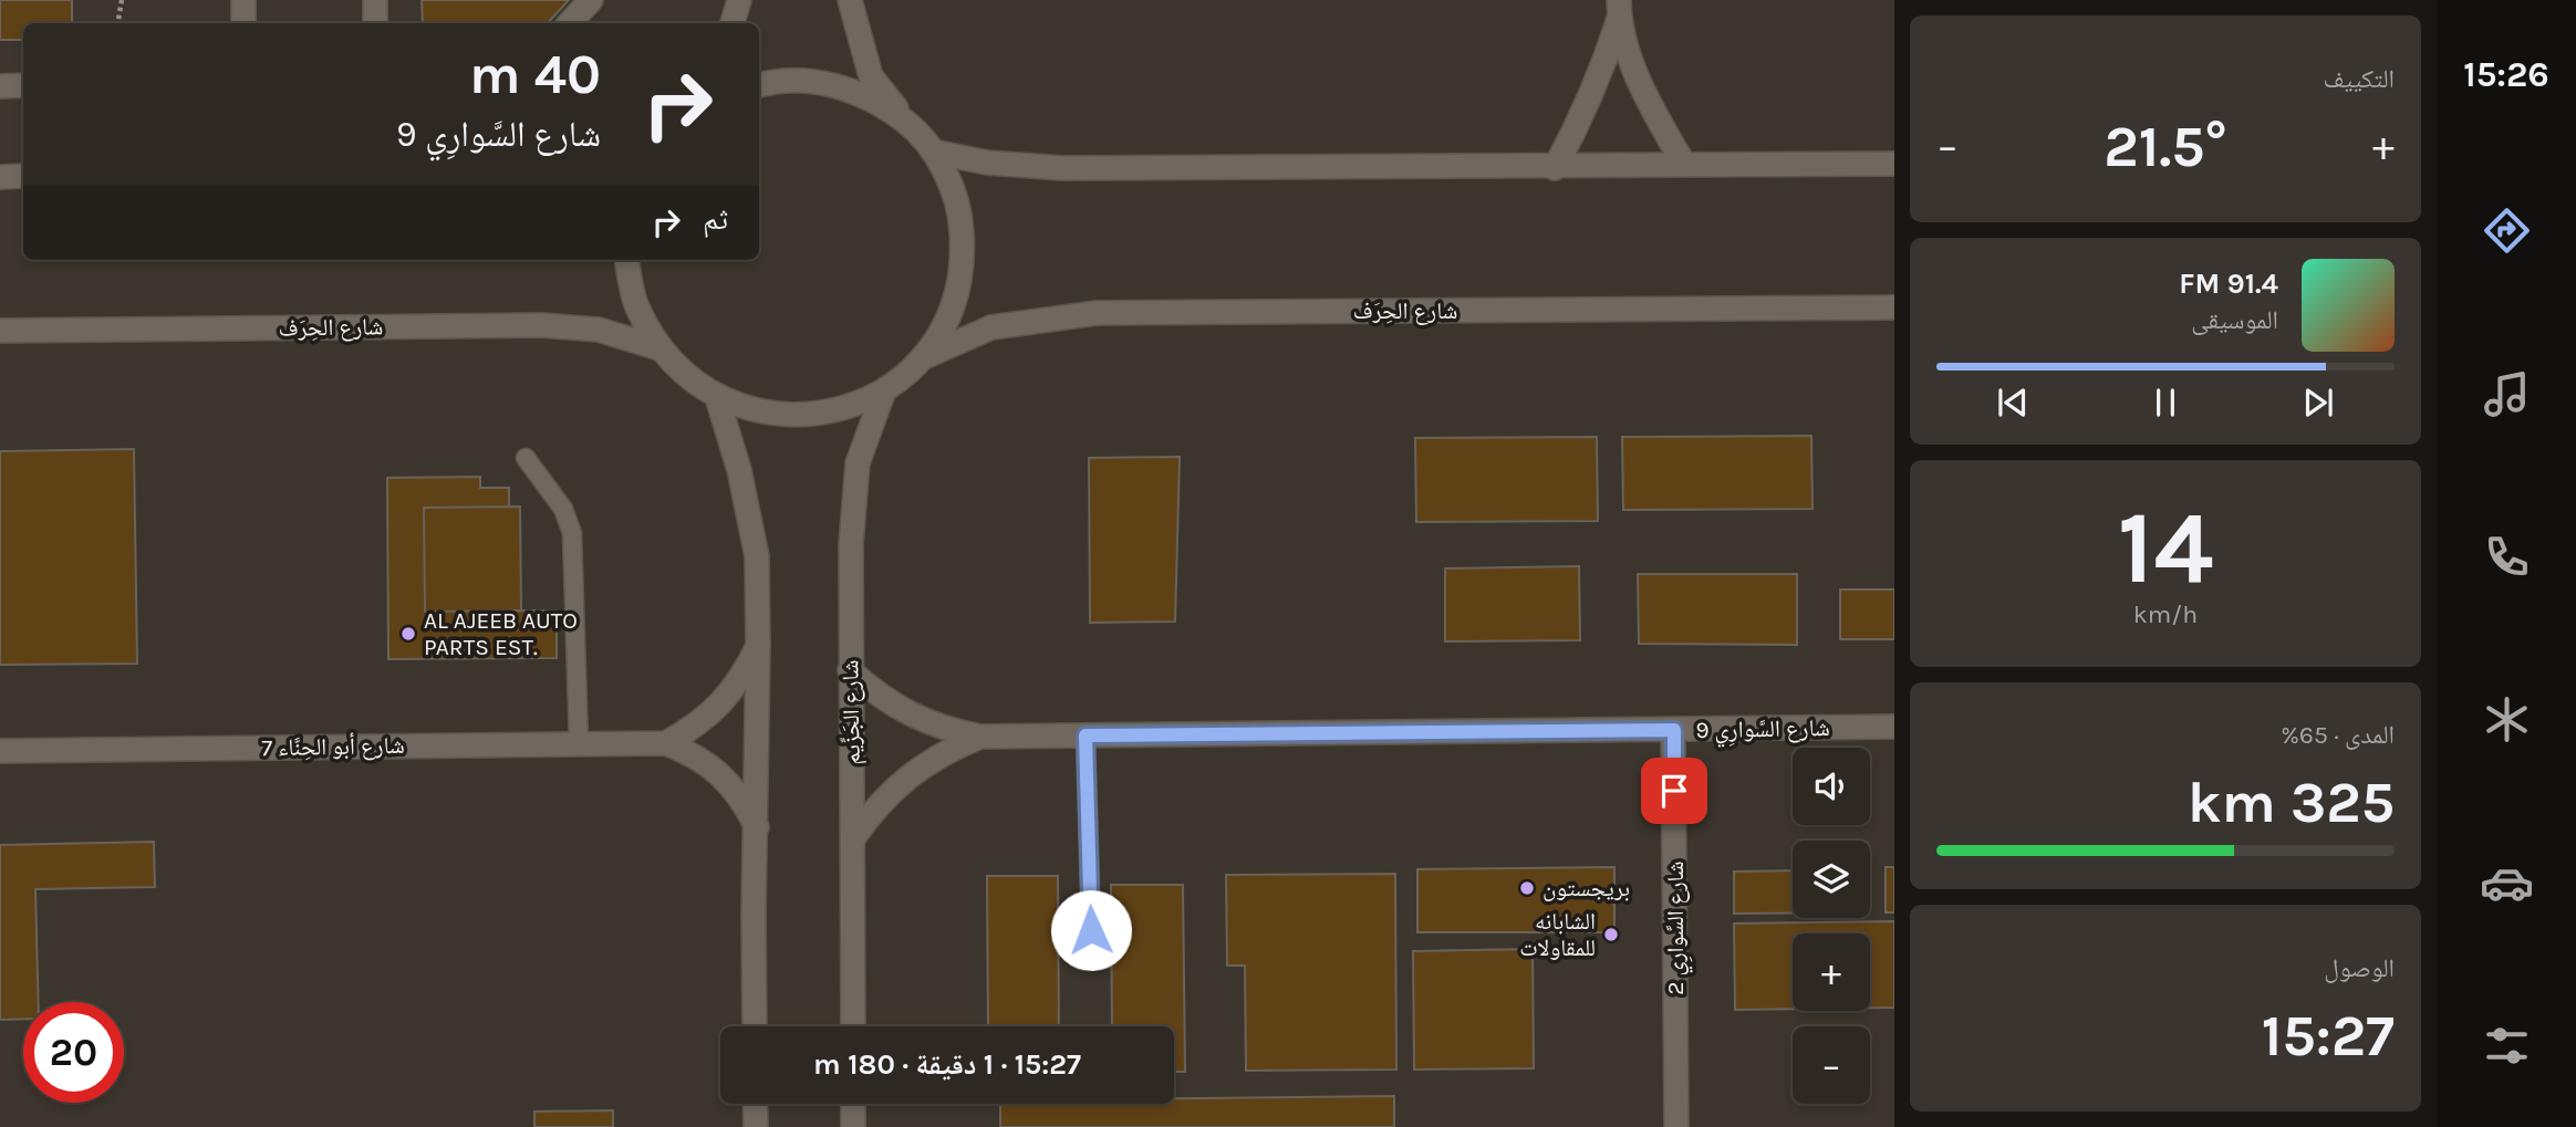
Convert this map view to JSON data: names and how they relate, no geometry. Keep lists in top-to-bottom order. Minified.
{"streets":{"street":["شارع الحِرَف","شارع الجَزِّيم","شارع السَّوارِي 9","شارع أبو الحِنَّاء 7","شارع السَّوارِي 2"]},"crossings":[["شارع الجَزِّيم","شارع السَّوارِي 9"],["شارع السَّوارِي 9","شارع السَّوارِي 2"]],"places":["AL AJEEB AUTO PARTS EST.","بريجستون","الشابانه للمقاولات"],"page":{"tabs":"15:26","tile":["التكييف",["14","km/h"],["المدى · 65%","325 km"],["الوصول","15:27"]],"turn":["40 m","شارع السَّوارِي 9"],"heat":["−","21.5°","+"],"then":"ثم","song":["91.4 FM","الموسيقى"],"map_buttons":["+","−"],"limit":"20","trip":"15:27 · 1 دقيقة · 180 m"}}
